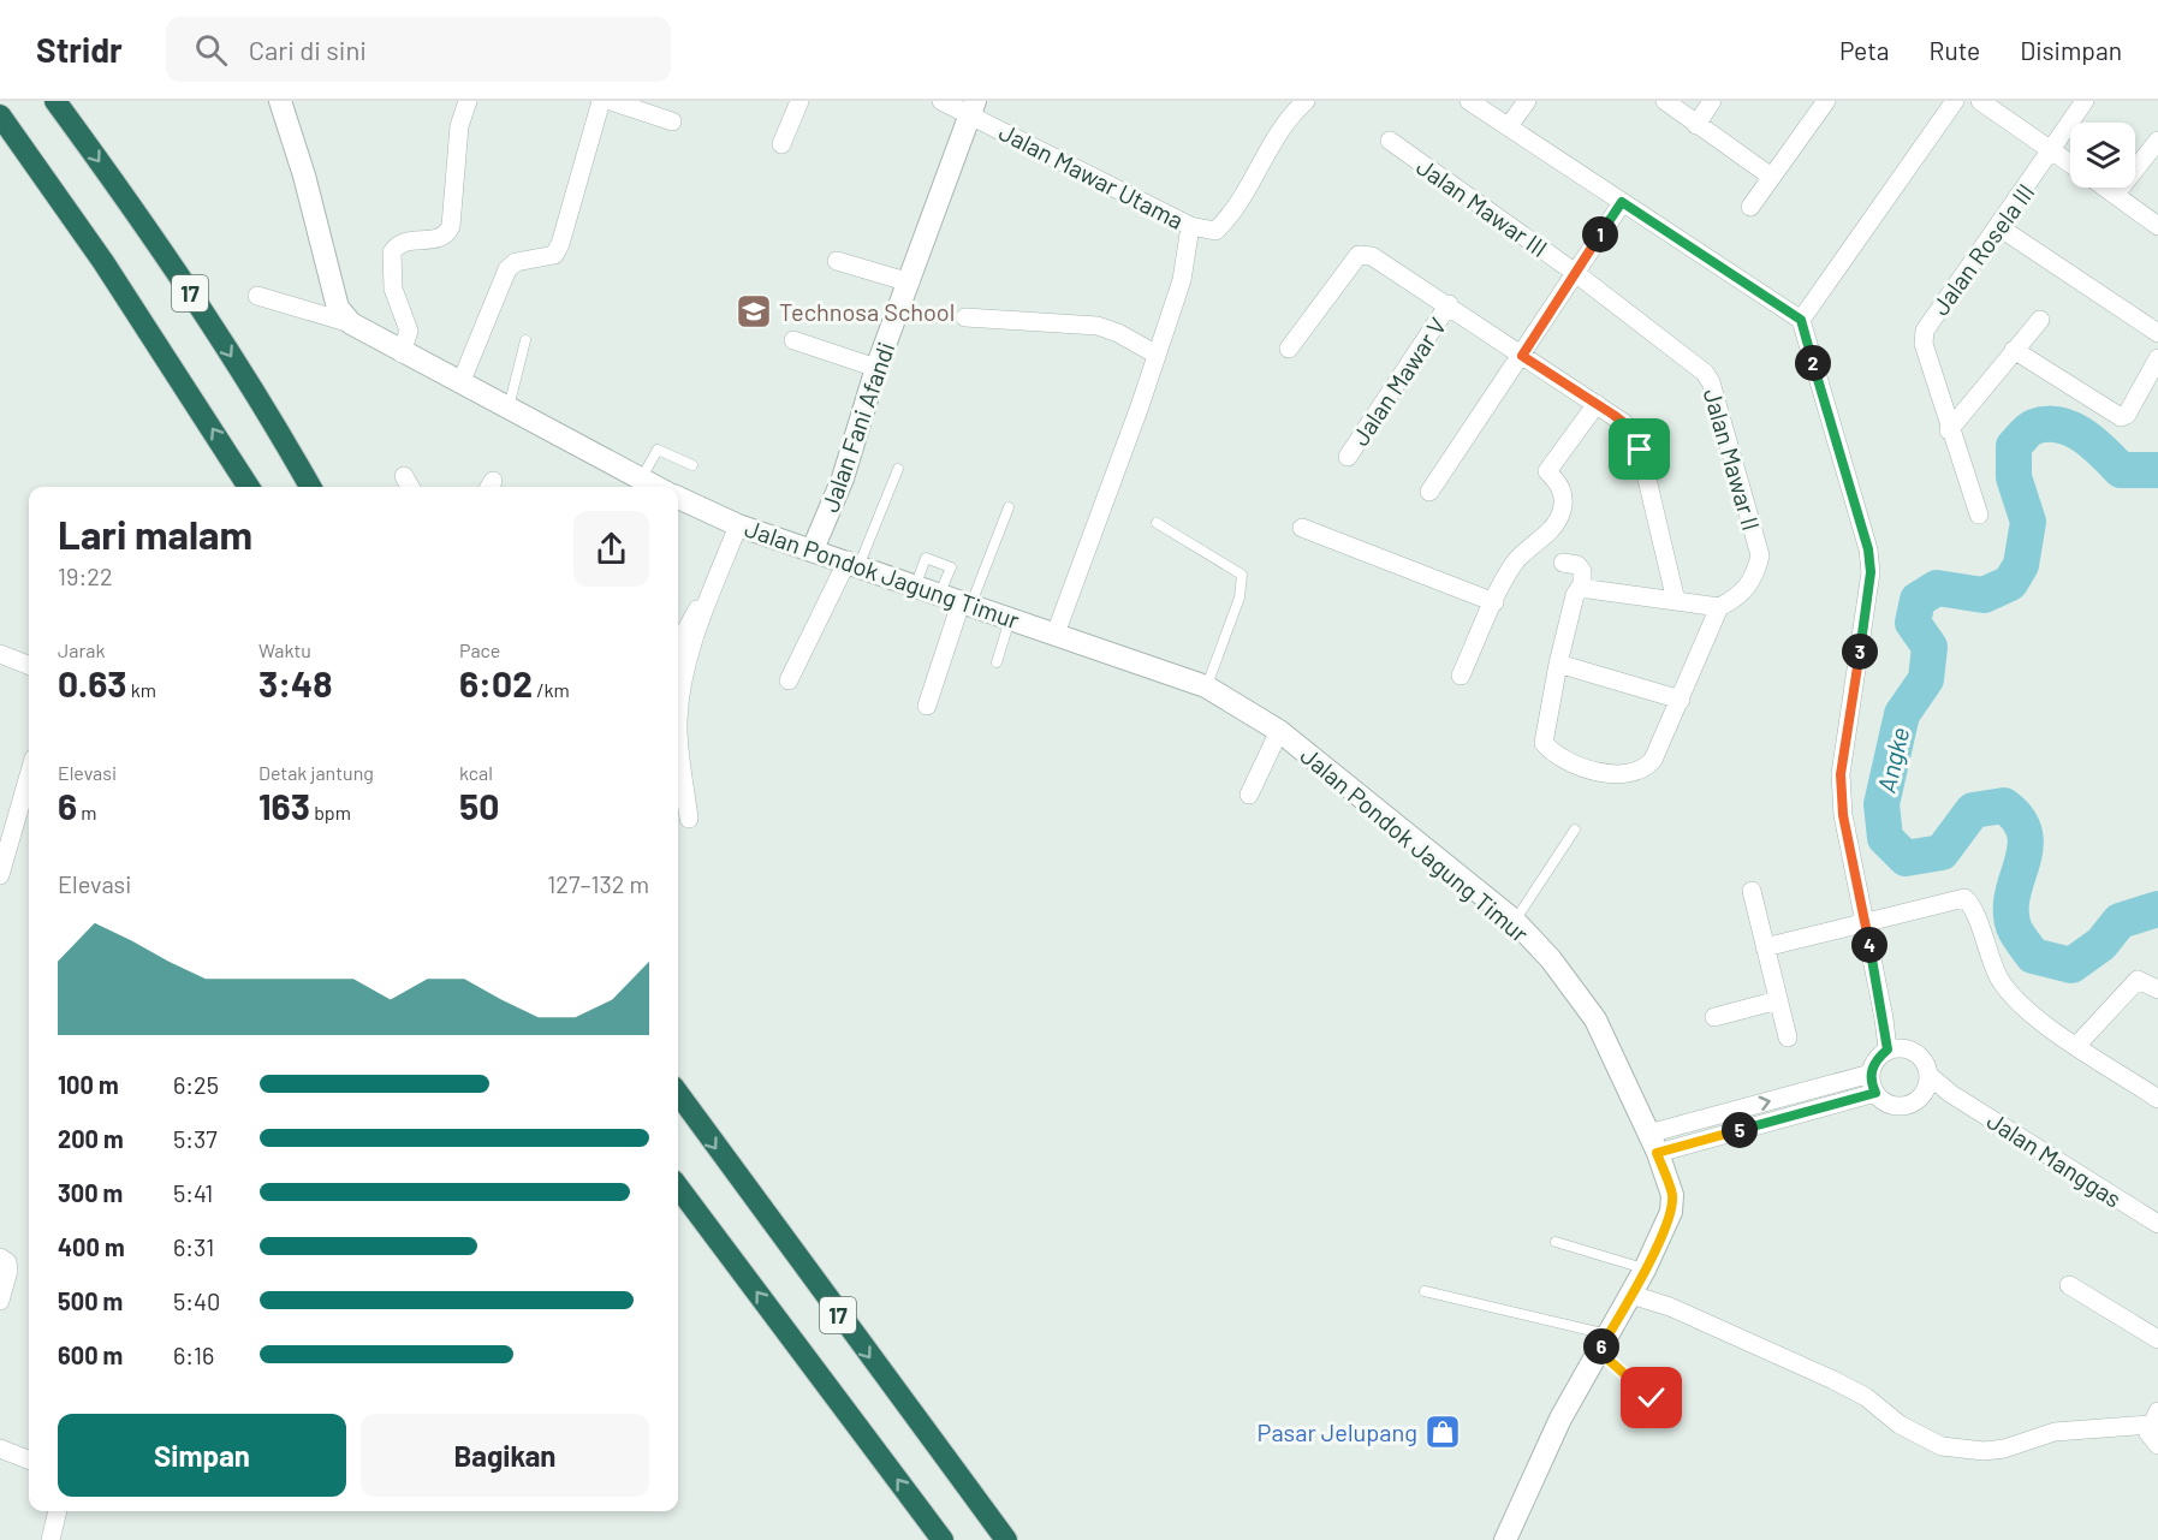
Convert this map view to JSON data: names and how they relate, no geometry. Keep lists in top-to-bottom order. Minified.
{"streets":{"highway":["17"],"street":["Jalan Mawar Utama","Jalan Mawar III","Jalan Rosela III","Jalan Mawar V","Jalan Fani Afandi","Jalan Mawar II","Jalan Pondok Jagung Timur","Jalan Manggas"]},"crossings":[["Jalan Mawar Utama","Jalan Fani Afandi"],["Jalan Mawar III","Jalan Mawar II"],["Jalan Fani Afandi","Jalan Pondok Jagung Timur"]],"water":["Angke"],"places":{"school or university":["Technosa School"],"shop":["Pasar Jelupang"]},"page":{"header":"Stridr","search":"Cari di sini","nav":["Peta","Rute","Disimpan"],"pins":["1","2","3","4","5","6"],"heading":["Lari malam","19:22"],"stats":[["Jarak","0.63 km"],["Waktu","3:48"],["Pace","6:02 /km"],["Elevasi","6 m"],["Detak jantung","163 bpm"],["kcal","50"]],"chart":["Elevasi","127–132 m"],"list":[{"name":"100 m","note":"6:25"},{"name":"200 m","note":"5:37"},{"name":"300 m","note":"5:41"},{"name":"400 m","note":"6:31"},{"name":"500 m","note":"5:40"},{"name":"600 m","note":"6:16"}],"buttons":["Simpan","Bagikan"]}}
